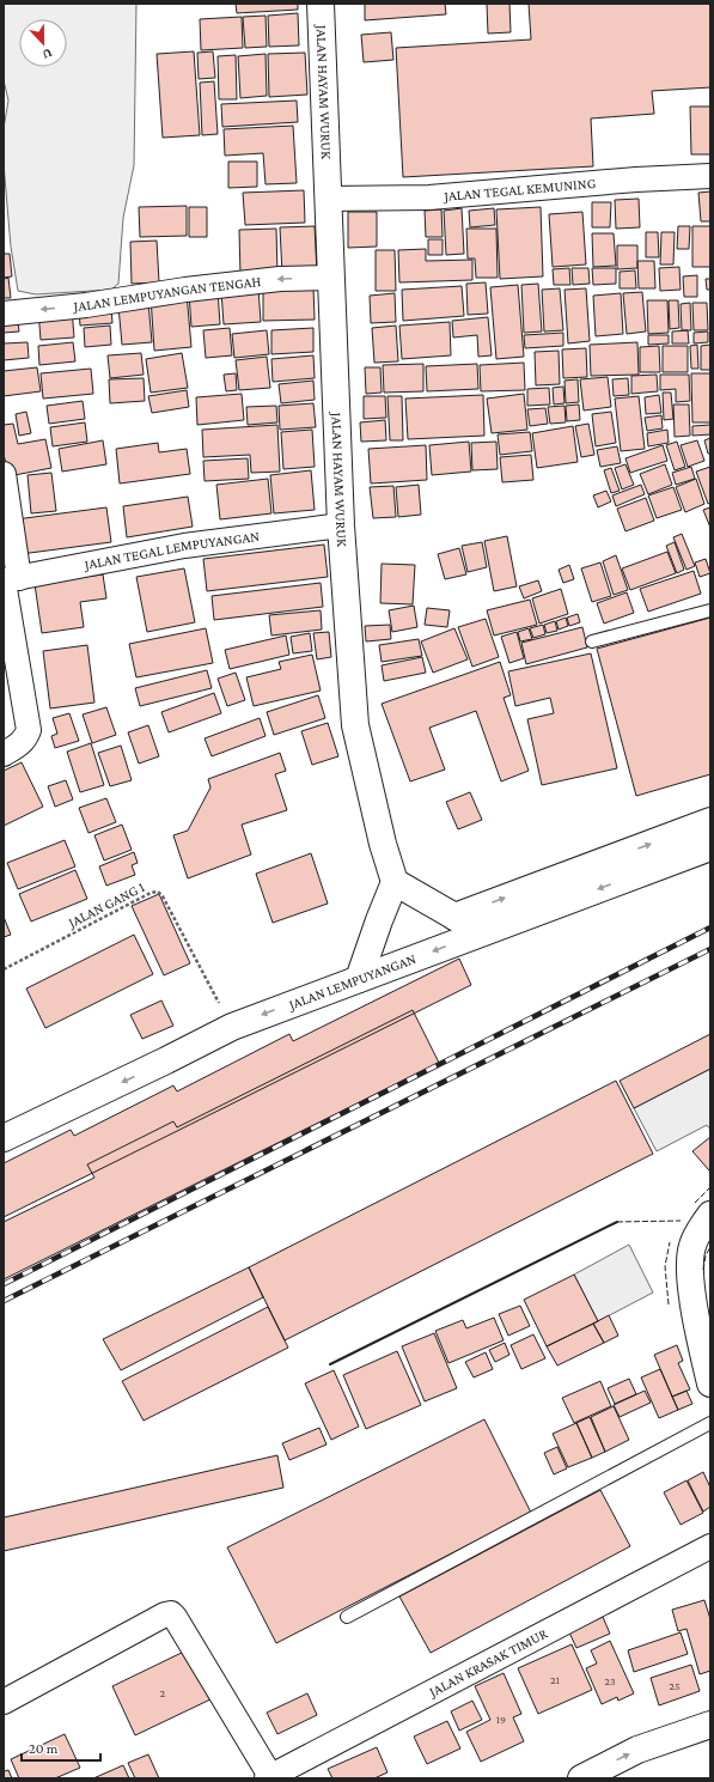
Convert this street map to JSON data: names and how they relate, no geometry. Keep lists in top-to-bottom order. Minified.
{"streets":{"street":["JALAN HAYAM WURUK","JALAN TEGAL KEMUNING","JALAN LEMPUYANGAN TENGAH","JALAN TEGAL LEMPUYANGAN","JALAN LEMPUYANGAN","JALAN KRASAK TIMUR"],"path":["JALAN GANG 1"]},"crossings":[["JALAN HAYAM WURUK","JALAN TEGAL KEMUNING"],["JALAN HAYAM WURUK","JALAN LEMPUYANGAN TENGAH"],["JALAN HAYAM WURUK","JALAN TEGAL LEMPUYANGAN"],["JALAN GANG 1","JALAN LEMPUYANGAN"]],"one_way":["JALAN LEMPUYANGAN TENGAH"],"house_numbers":["21","23","25","2","19"],"scale_bar":"20 m","north":"bottom"}
